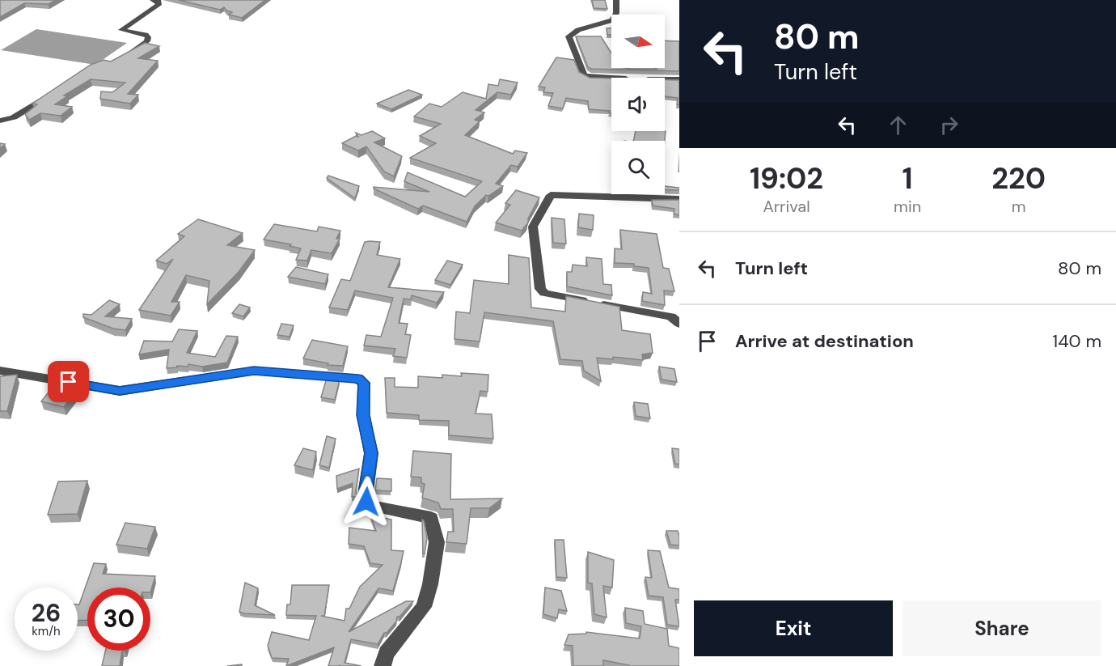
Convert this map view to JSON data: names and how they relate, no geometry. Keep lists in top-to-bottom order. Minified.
{"north":"right","page":{"turn":["80 m","Turn left"],"eta":["19:02","Arrival","1","min","220","m"],"list":[{"name":"Turn left","value":"80 m"},{"name":"Arrive at destination","value":"140 m"}],"speed":"26 km/h","limit":"30","buttons":["Exit","Share"]}}
